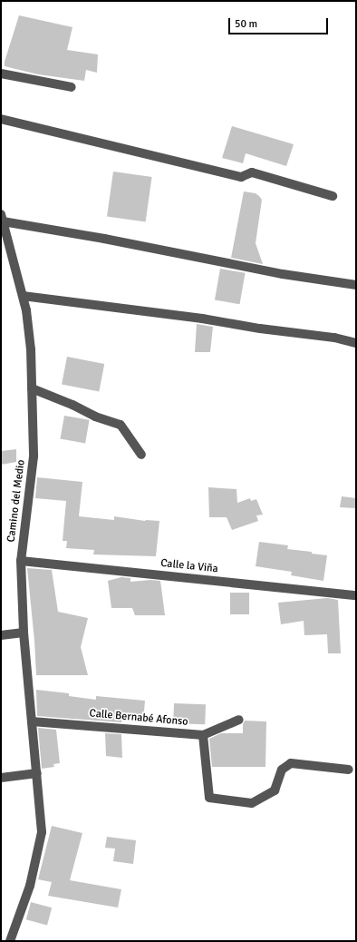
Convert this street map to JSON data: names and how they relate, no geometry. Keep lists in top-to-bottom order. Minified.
{"streets":{"street":["Camino del Medio","Calle la Viña","Calle Bernabé Afonso"]},"crossings":[["Camino del Medio","Calle la Viña"],["Camino del Medio","Calle Bernabé Afonso"]],"scale_bar":"50 m"}
